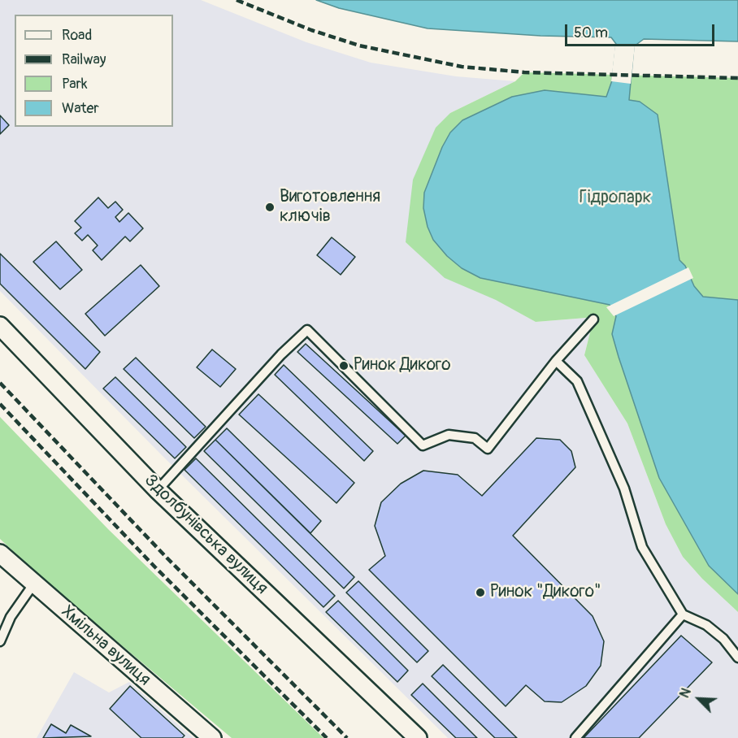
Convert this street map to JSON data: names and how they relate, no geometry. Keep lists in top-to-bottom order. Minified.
{"streets":{"street":["Здолбунівська вулиця","Хмільна вулиця"]},"parks":["Гідропарк"],"places":["Виготовлення ключів","Ринок Дикого","Ринок \"Дикого\""],"legend":["Road","Railway","Park","Water"],"scale_bar":"50 m","north":"top left"}
